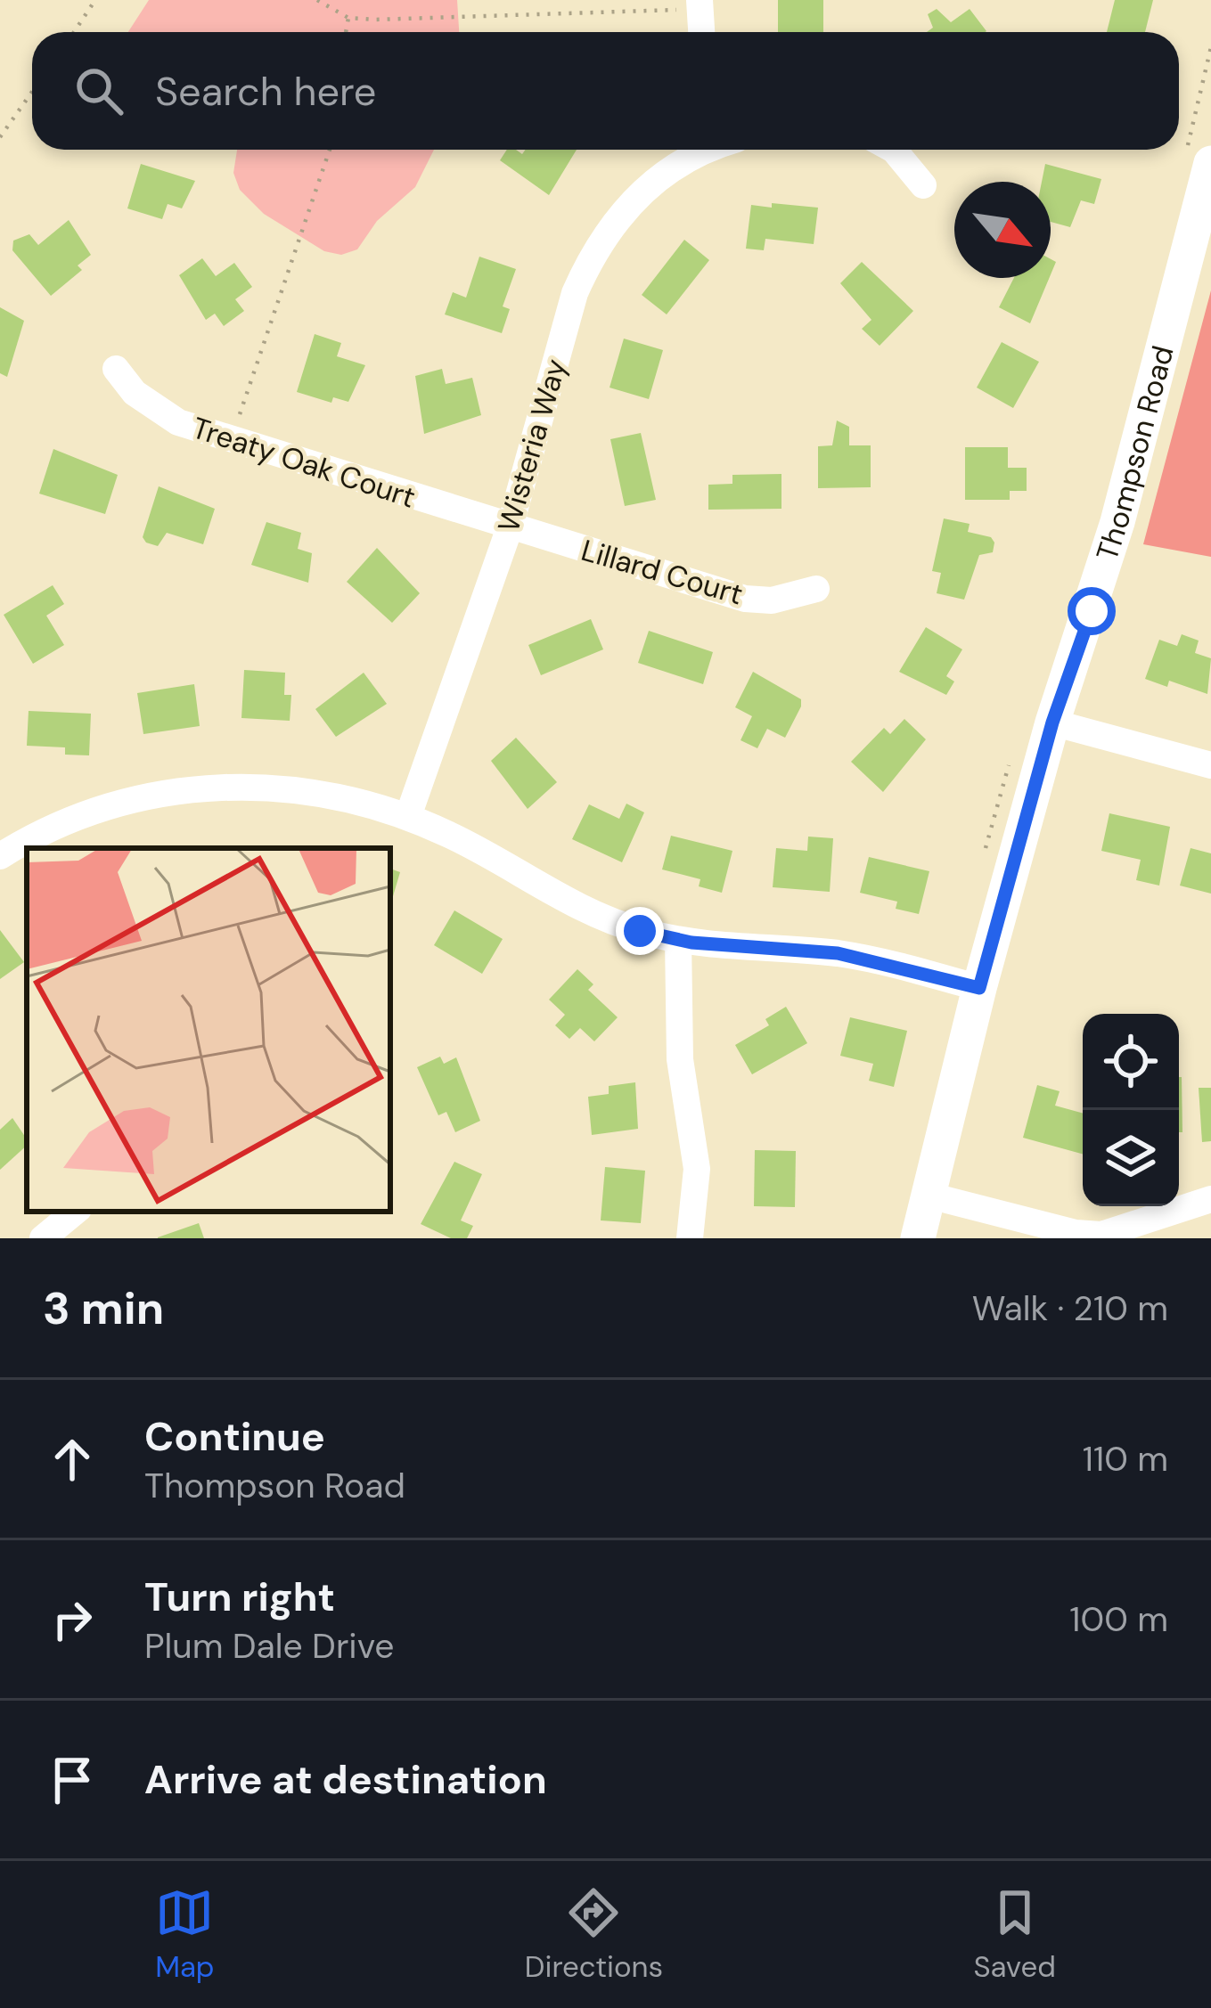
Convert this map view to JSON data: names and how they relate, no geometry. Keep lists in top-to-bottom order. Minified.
{"streets":{"street":["Wisteria Way","Thompson Road","Treaty Oak Court","Lillard Court"]},"crossings":[["Wisteria Way","Treaty Oak Court"],["Wisteria Way","Lillard Court"],["Treaty Oak Court","Lillard Court"]],"north":"bottom right","page":{"search":"Search here","heading":["3 min","Walk · 210 m"],"list":[["Continue","Thompson Road","110 m"],["Turn right","Plum Dale Drive","100 m"],"Arrive at destination"],"nav":["Map","Directions","Saved"]}}
